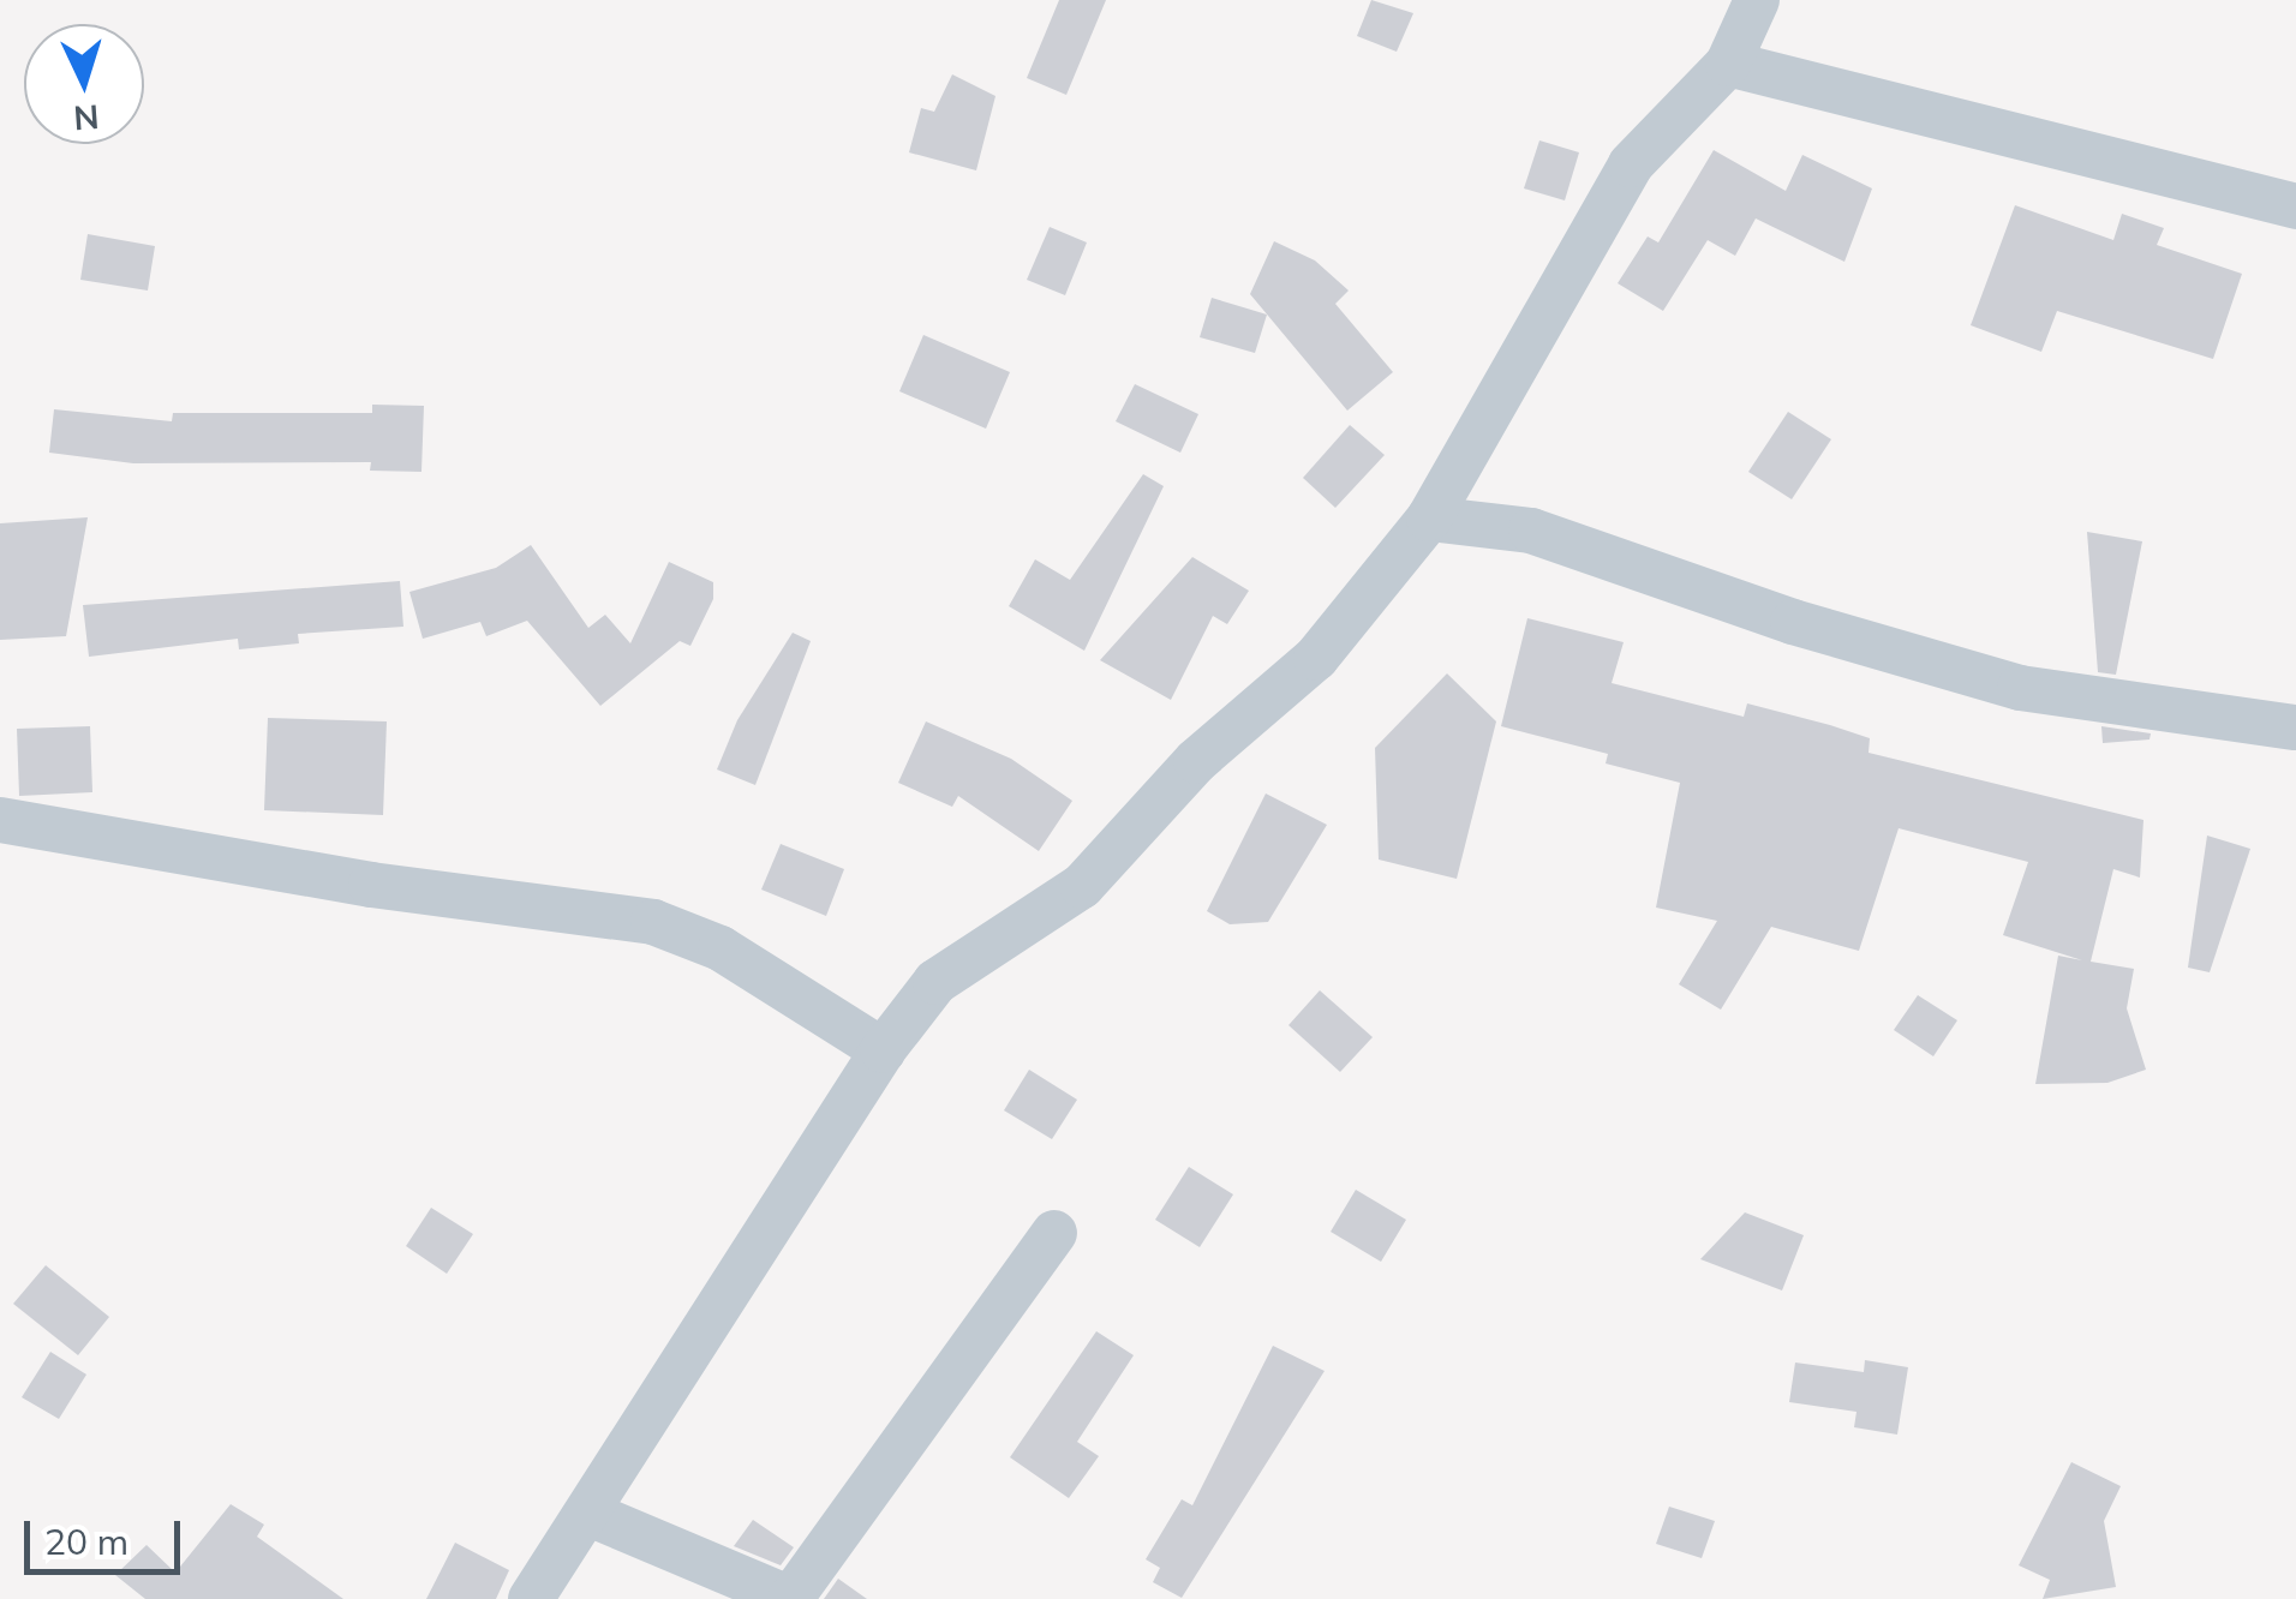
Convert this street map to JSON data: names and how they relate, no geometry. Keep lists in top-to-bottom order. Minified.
{"scale_bar":"20 m","north":"bottom"}
